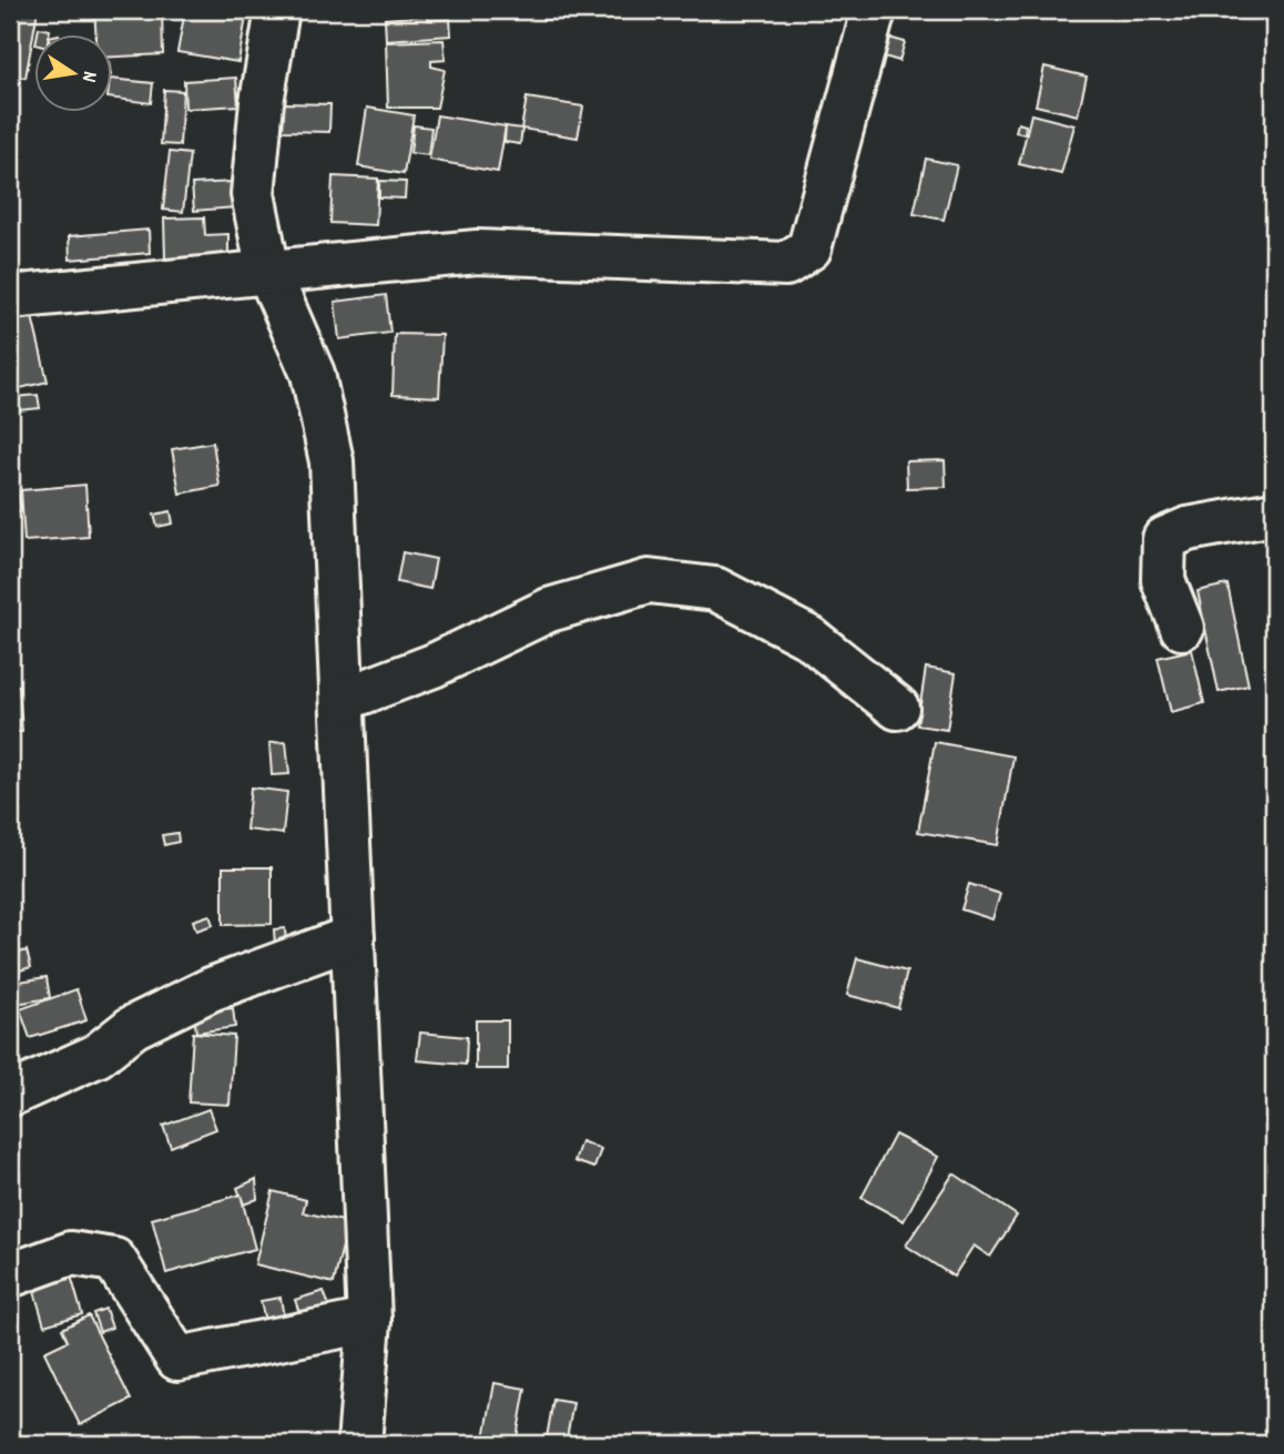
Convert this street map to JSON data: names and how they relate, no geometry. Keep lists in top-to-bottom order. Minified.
{"north":"right"}
